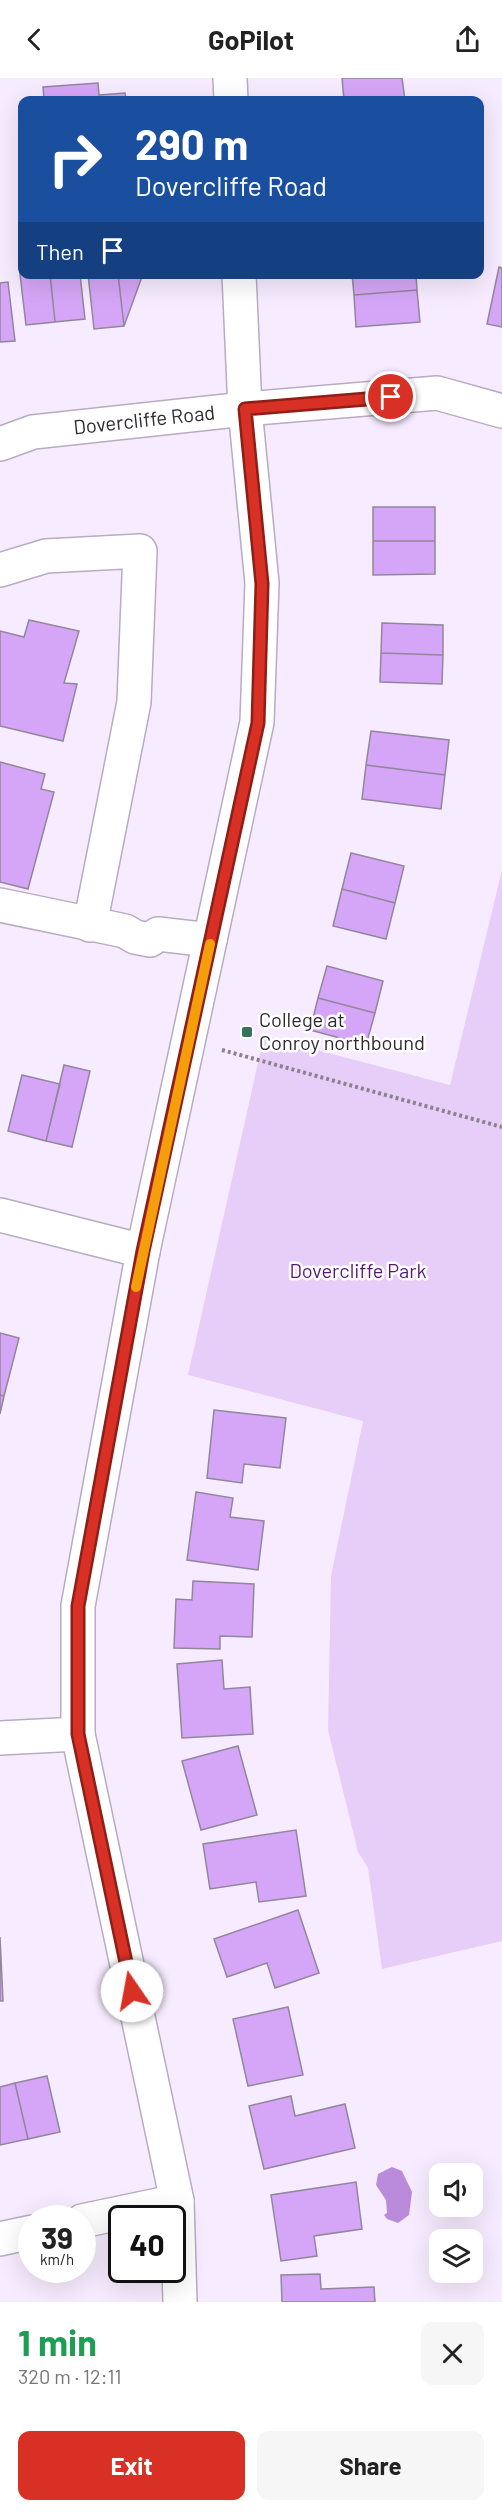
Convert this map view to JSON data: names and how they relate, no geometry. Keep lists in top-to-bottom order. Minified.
{"streets":{"street":["Dovercliffe Road"]},"parks":["Dovercliffe Park"],"places":{"transit":["College at Conroy northbound"]},"page":{"header":"GoPilot","turn":["290 m","Dovercliffe Road"],"then":"Then","speed":"39 km/h","limit":"40","heading":["1 min","320 m · 12:11"],"buttons":["Exit","Share"]}}
